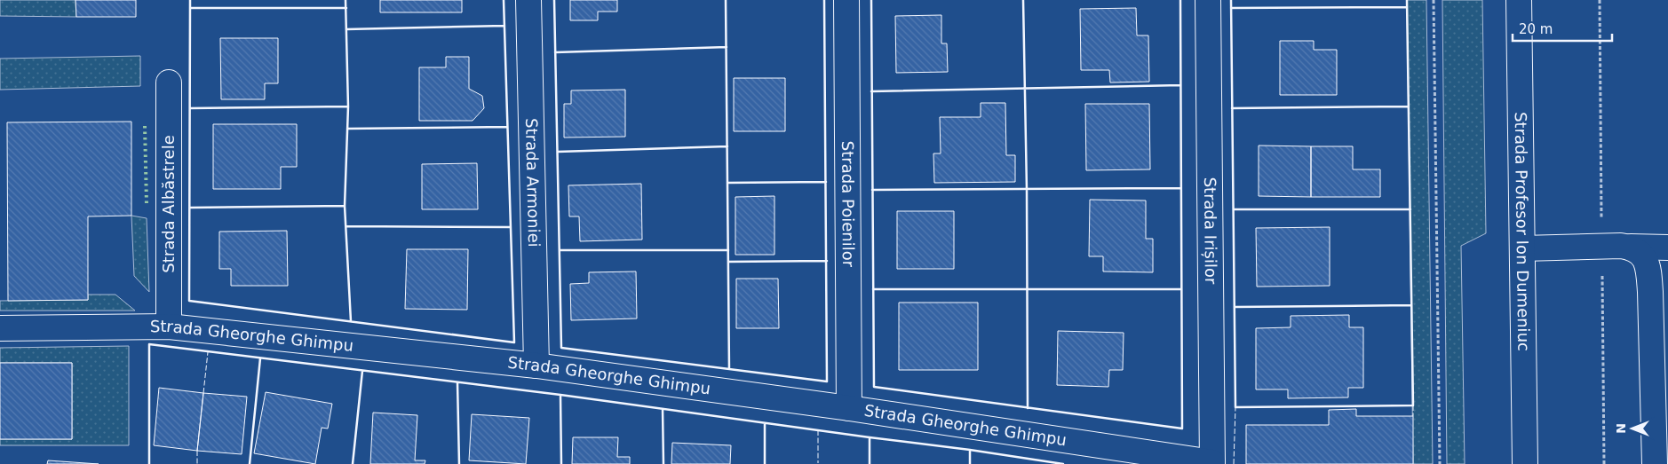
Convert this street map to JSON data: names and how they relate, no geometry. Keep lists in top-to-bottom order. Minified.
{"streets":{"street":["Strada Armoniei","Strada Albăstrele","Strada Poienilor","Strada Irișilor","Strada Profesor Ion Dumeniuc","Strada Gheorghe Ghimpu"]},"crossings":[["Strada Armoniei","Strada Gheorghe Ghimpu"],["Strada Albăstrele","Strada Gheorghe Ghimpu"],["Strada Poienilor","Strada Gheorghe Ghimpu"],["Strada Irișilor","Strada Gheorghe Ghimpu"]],"scale_bar":"20 m","north":"left"}
